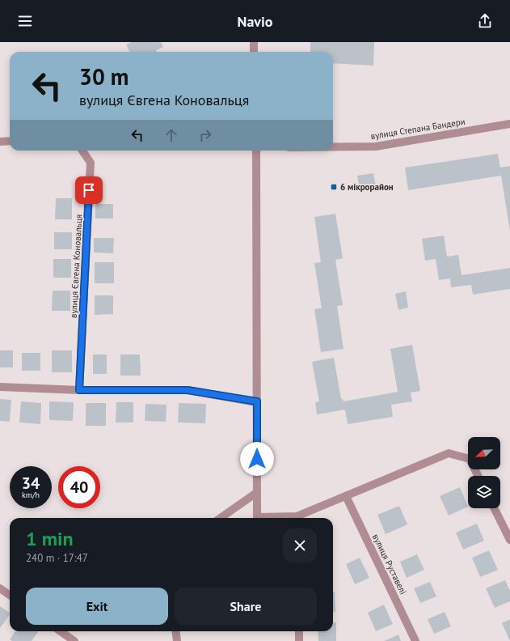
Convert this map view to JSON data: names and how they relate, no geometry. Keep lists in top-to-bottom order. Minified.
{"streets":{"street":["вулиця Степана Бандери","вулиця Євгена Коновальця","вулиця Руставелі"]},"places":{"transit":["6 мікрорайон"]},"north":"bottom left","page":{"header":"Navio","turn":["30 m","вулиця Євгена Коновальця"],"speed":"34 km/h","limit":"40","heading":["1 min","240 m · 17:47"],"buttons":["Exit","Share"]}}
